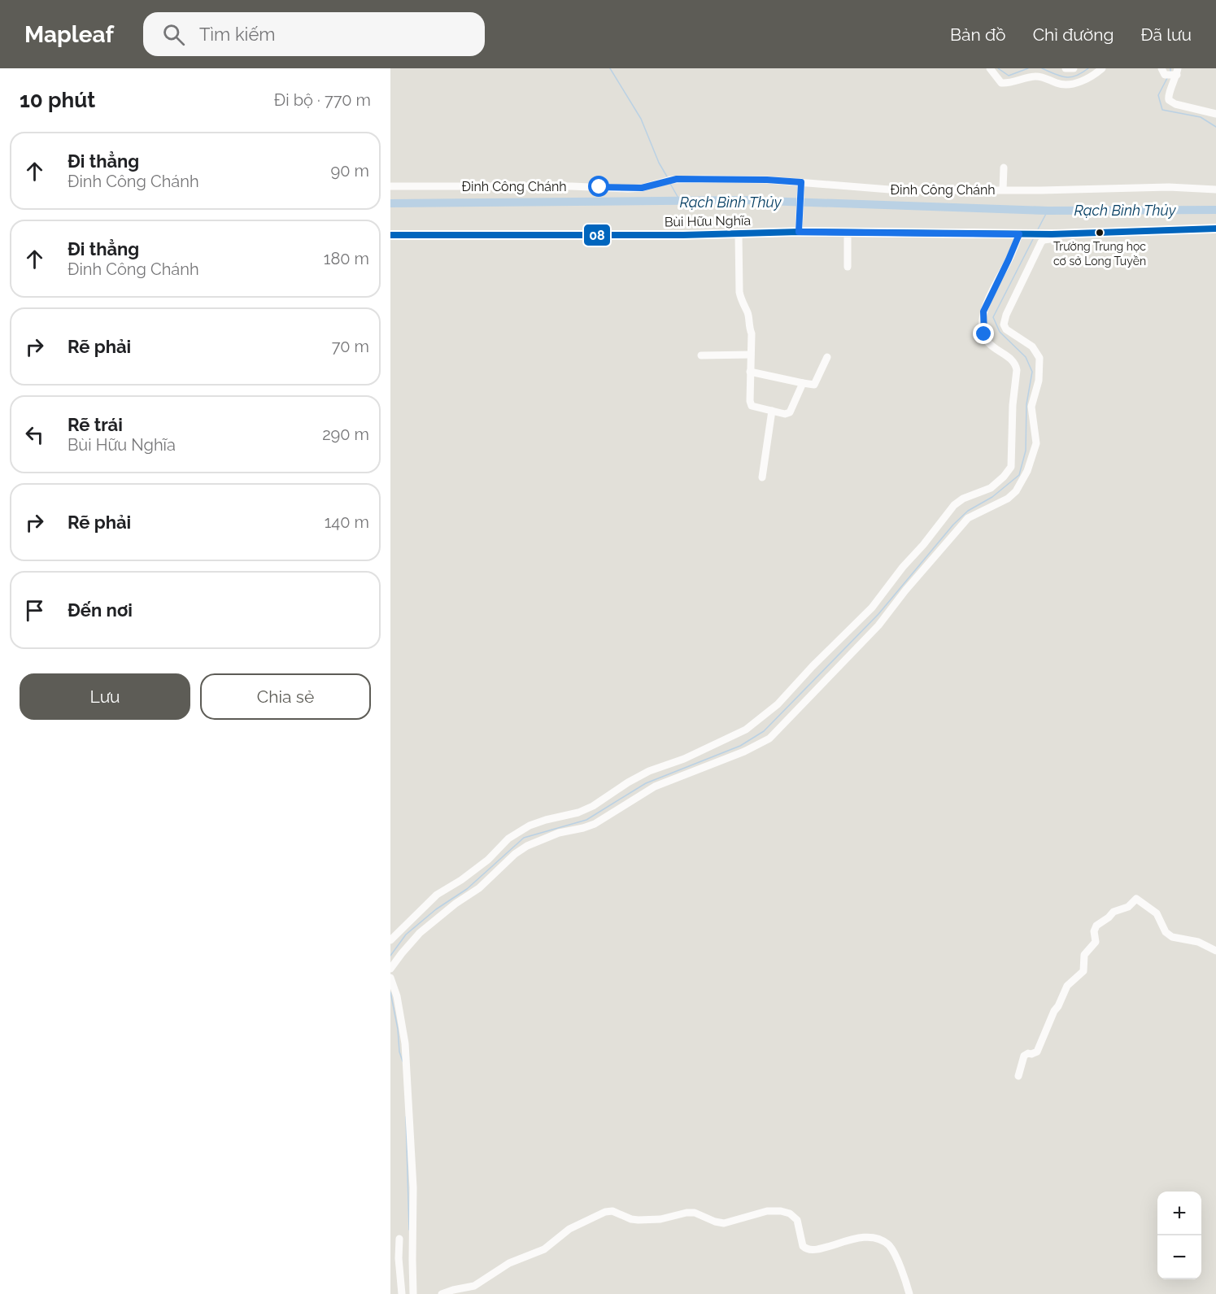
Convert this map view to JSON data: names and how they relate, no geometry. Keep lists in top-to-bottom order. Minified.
{"streets":{"main road":["Bùi Hữu Nghĩa"],"street":["Đinh Công Chánh"]},"water":["Rạch Bình Thủy"],"places":["Trường Trung học cơ sở Long Tuyền"],"lines":["transit line 08"],"page":{"header":"Mapleaf","search":"Tìm kiếm","nav":["Bản đồ","Chỉ đường","Đã lưu"],"heading":["10 phút","Đi bộ · 770 m"],"list":[["Đi thẳng","Đinh Công Chánh","90 m"],["Đi thẳng","Đinh Công Chánh","180 m"],["Rẽ phải","70 m"],["Rẽ trái","Bùi Hữu Nghĩa","290 m"],["Rẽ phải","140 m"],"Đến nơi"],"buttons":["Lưu","Chia sẻ"],"map_buttons":["+","−"]}}
